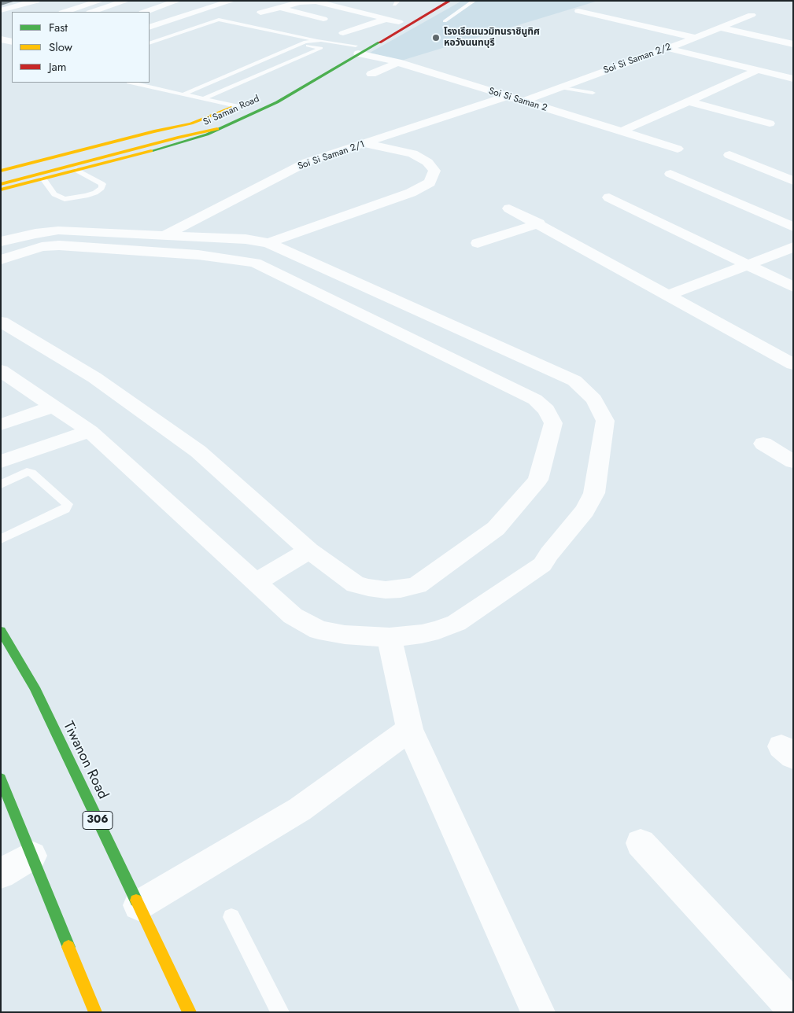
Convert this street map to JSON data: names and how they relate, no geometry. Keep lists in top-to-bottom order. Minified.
{"streets":{"main road":["Si Saman Road","Tiwanon Road","306"],"street":["Soi Si Saman 2/2","Soi Si Saman 2","Soi Si Saman 2/1"]},"crossings":[["Soi Si Saman 2/2","Soi Si Saman 2"],["Soi Si Saman 2","Si Saman Road"],["Soi Si Saman 2","Soi Si Saman 2/1"]],"places":["โรงเรียนนวมิทนราชินูทิศ หอวังนนทบุรี"],"legend":["Fast","Slow","Jam"]}
